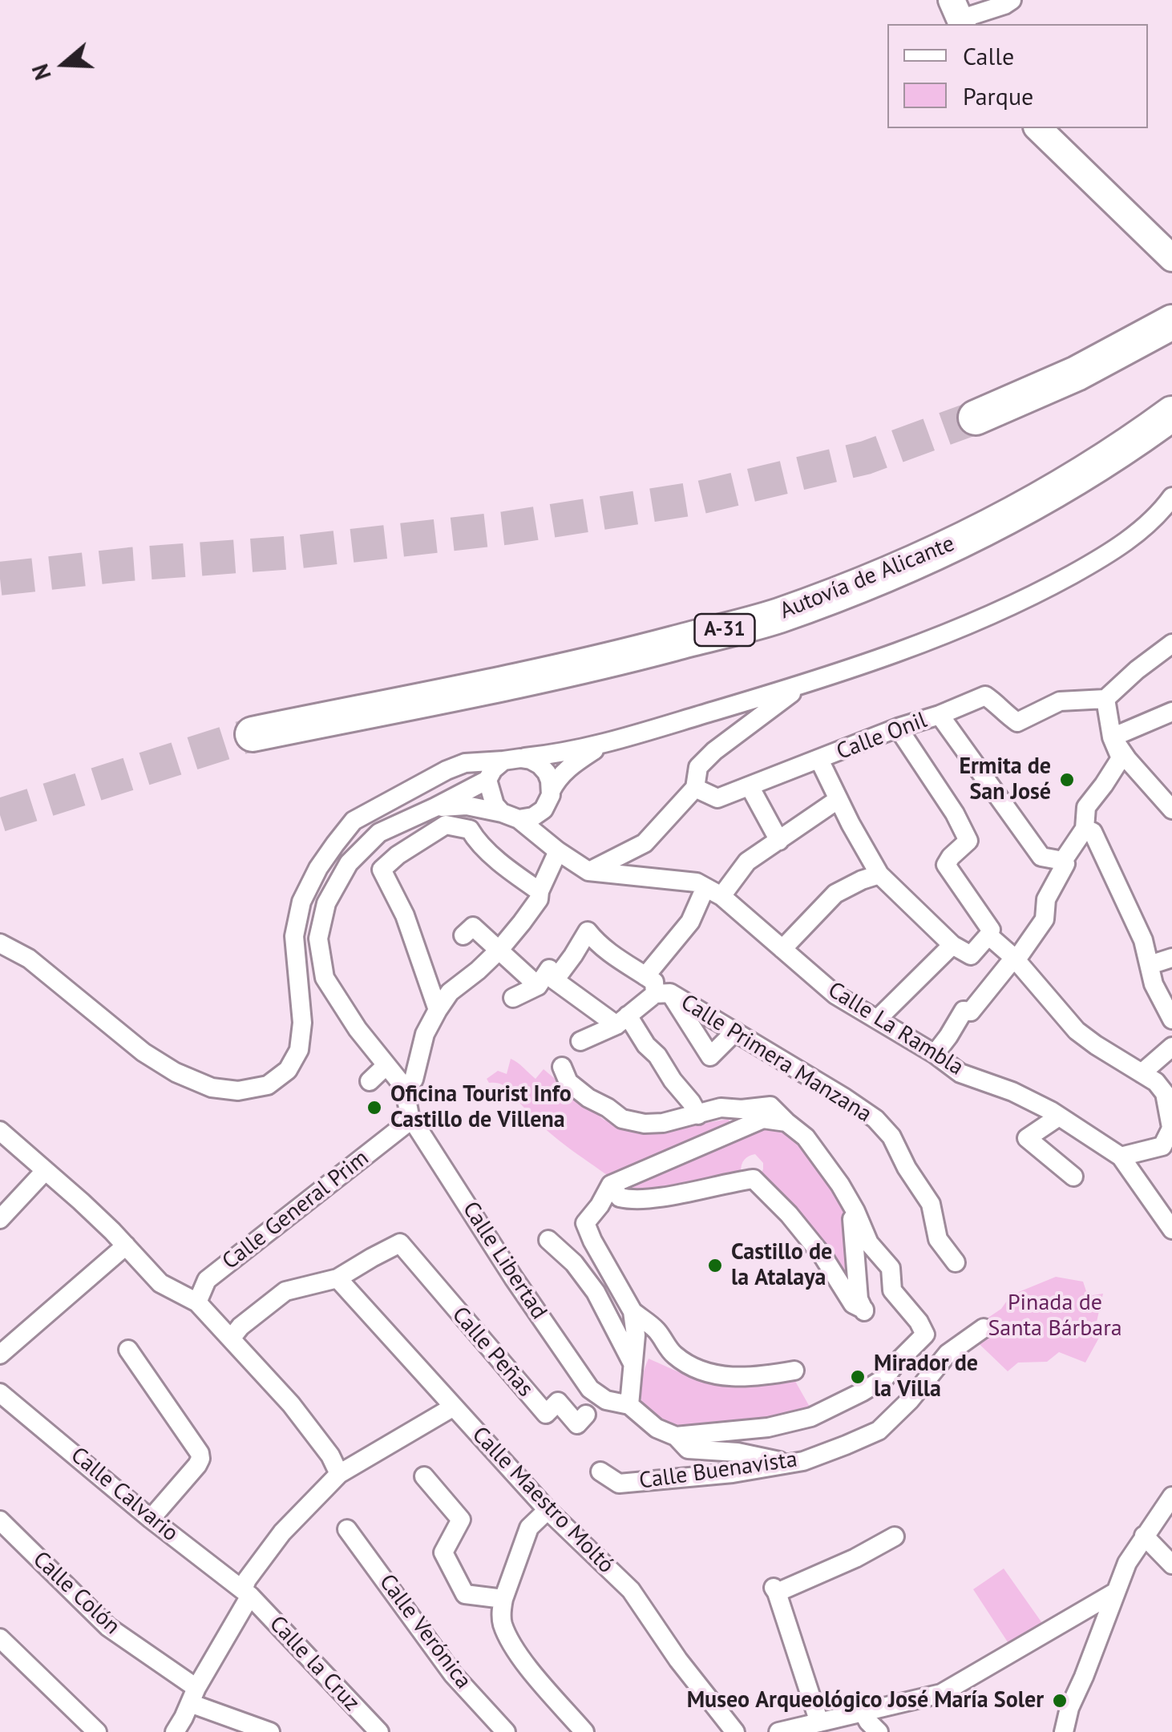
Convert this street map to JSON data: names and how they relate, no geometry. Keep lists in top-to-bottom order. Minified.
{"streets":{"highway":["Autovía de Alicante","A-31"],"street":["Calle Onil","Calle La Rambla","Calle Primera Manzana","Calle General Prim","Calle Libertad","Calle Peñas","Calle Buenavista","Calle Calvario","Calle Maestro Moltó","Calle Colón","Calle Verónica","Calle la Cruz"]},"crossings":[["Calle General Prim","Calle Libertad"],["Calle Peñas","Calle Maestro Moltó"],["Calle Calvario","Calle la Cruz"]],"parks":["Pinada de Santa Bárbara"],"places":["Ermita de San José","Oficina Tourist Info Castillo de Villena","Castillo de la Atalaya","Mirador de la Villa","Museo Arqueológico José María Soler"],"legend":["Calle","Parque"],"north":"left"}
